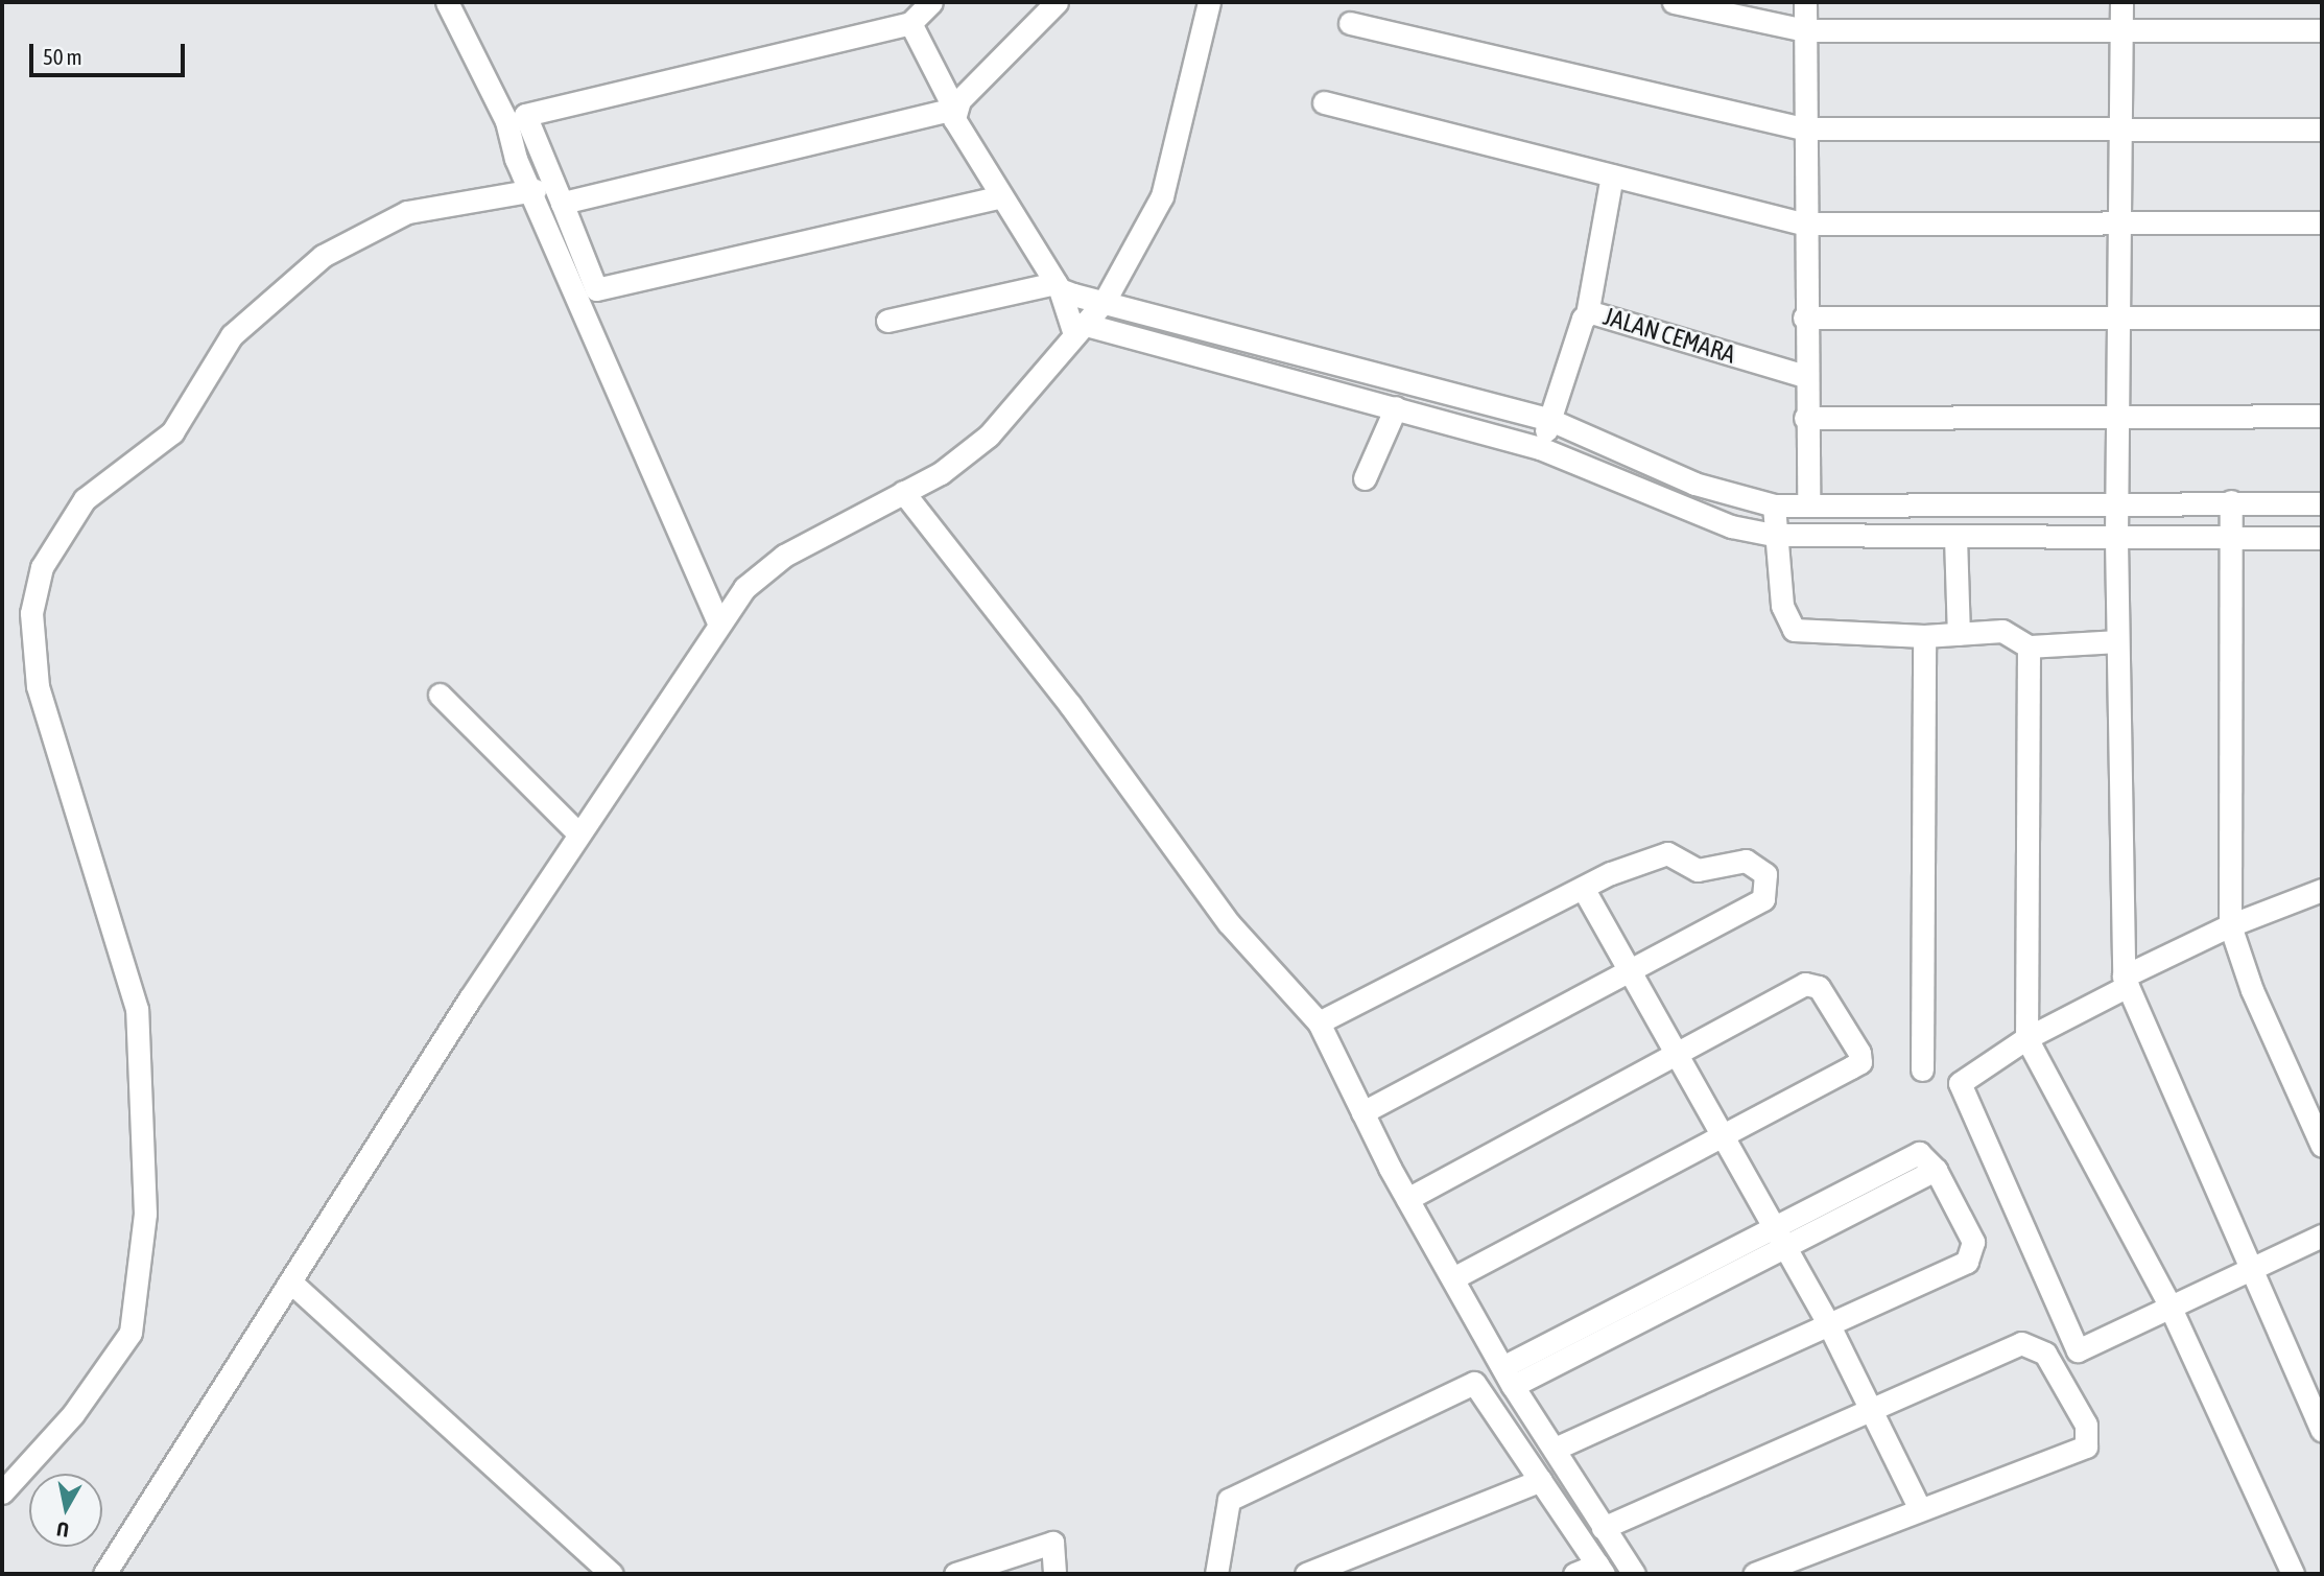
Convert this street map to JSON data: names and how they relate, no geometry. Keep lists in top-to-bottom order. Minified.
{"streets":{"street":["JALAN CEMARA"]},"scale_bar":"50 m","north":"bottom"}
